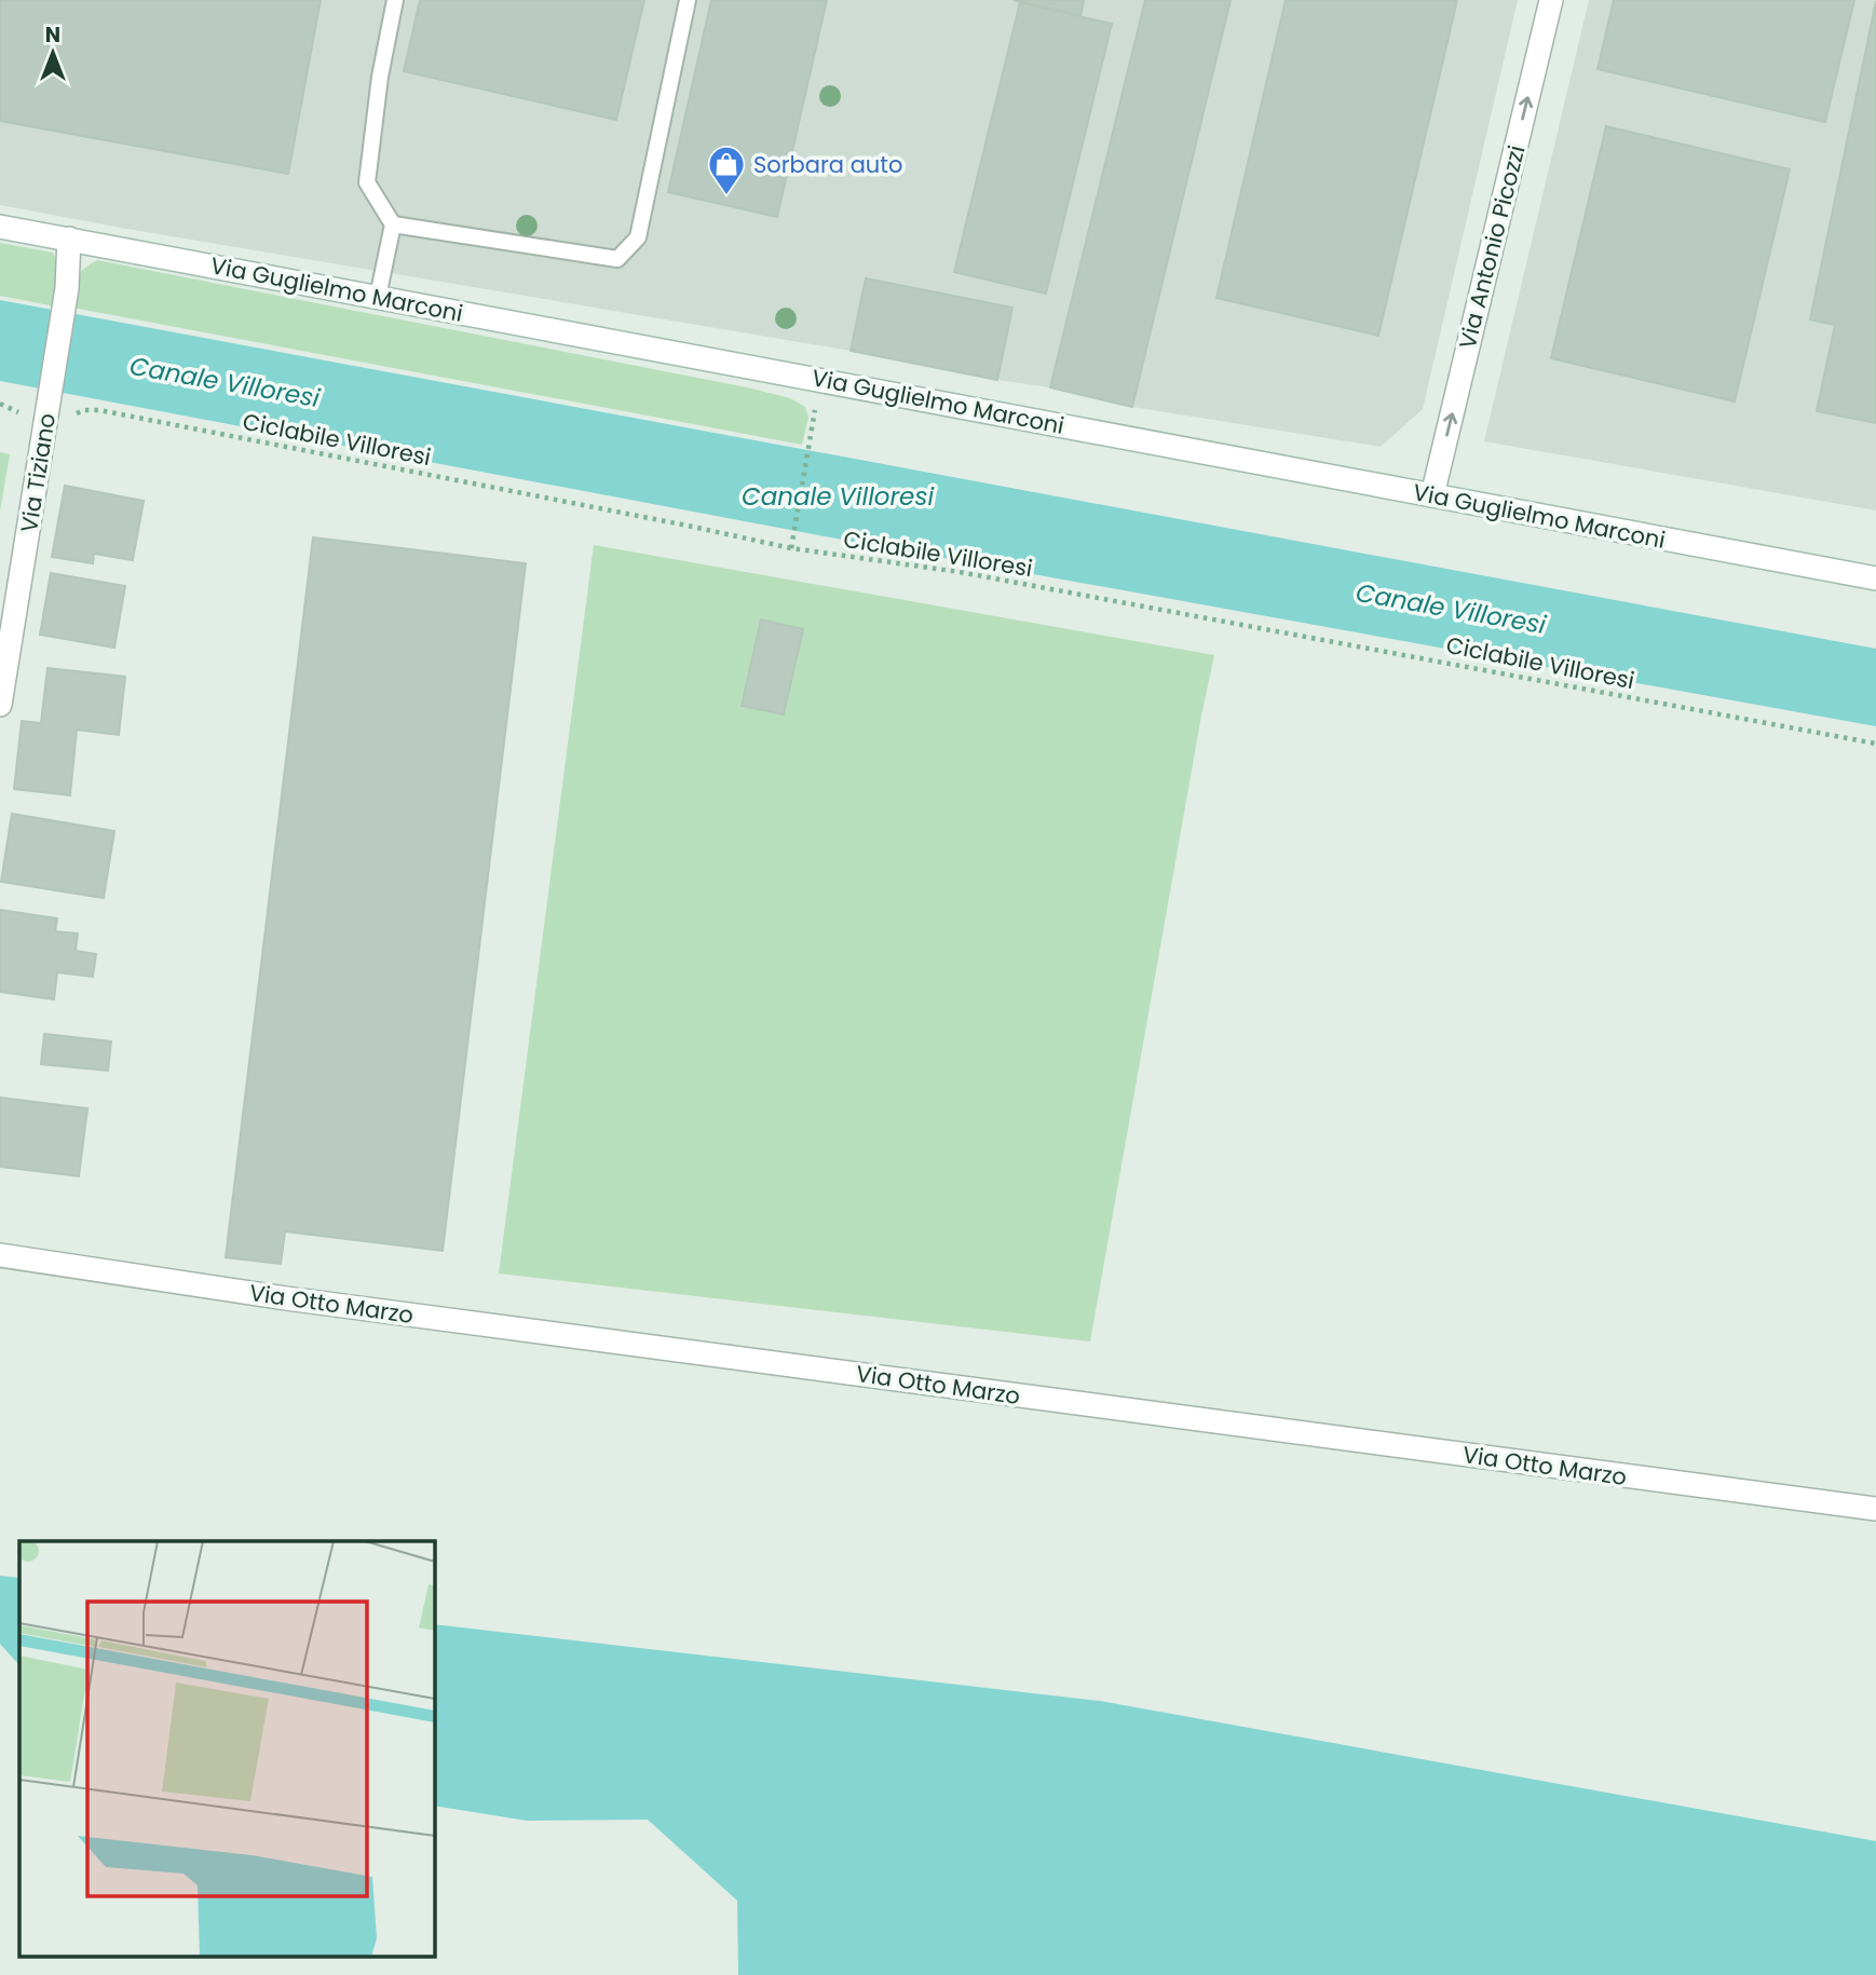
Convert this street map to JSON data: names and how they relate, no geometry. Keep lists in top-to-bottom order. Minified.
{"streets":{"street":["Via Antonio Picozzi","Via Guglielmo Marconi","Via Tiziano","Via Otto Marzo"],"path":["Ciclabile Villoresi"]},"crossings":[["Via Antonio Picozzi","Via Guglielmo Marconi"],["Via Guglielmo Marconi","Via Tiziano"],["Ciclabile Villoresi","Via Tiziano"]],"one_way":["Via Antonio Picozzi"],"water":["Canale Villoresi"],"places":{"shop":["Sorbara auto"]},"north":"top"}
